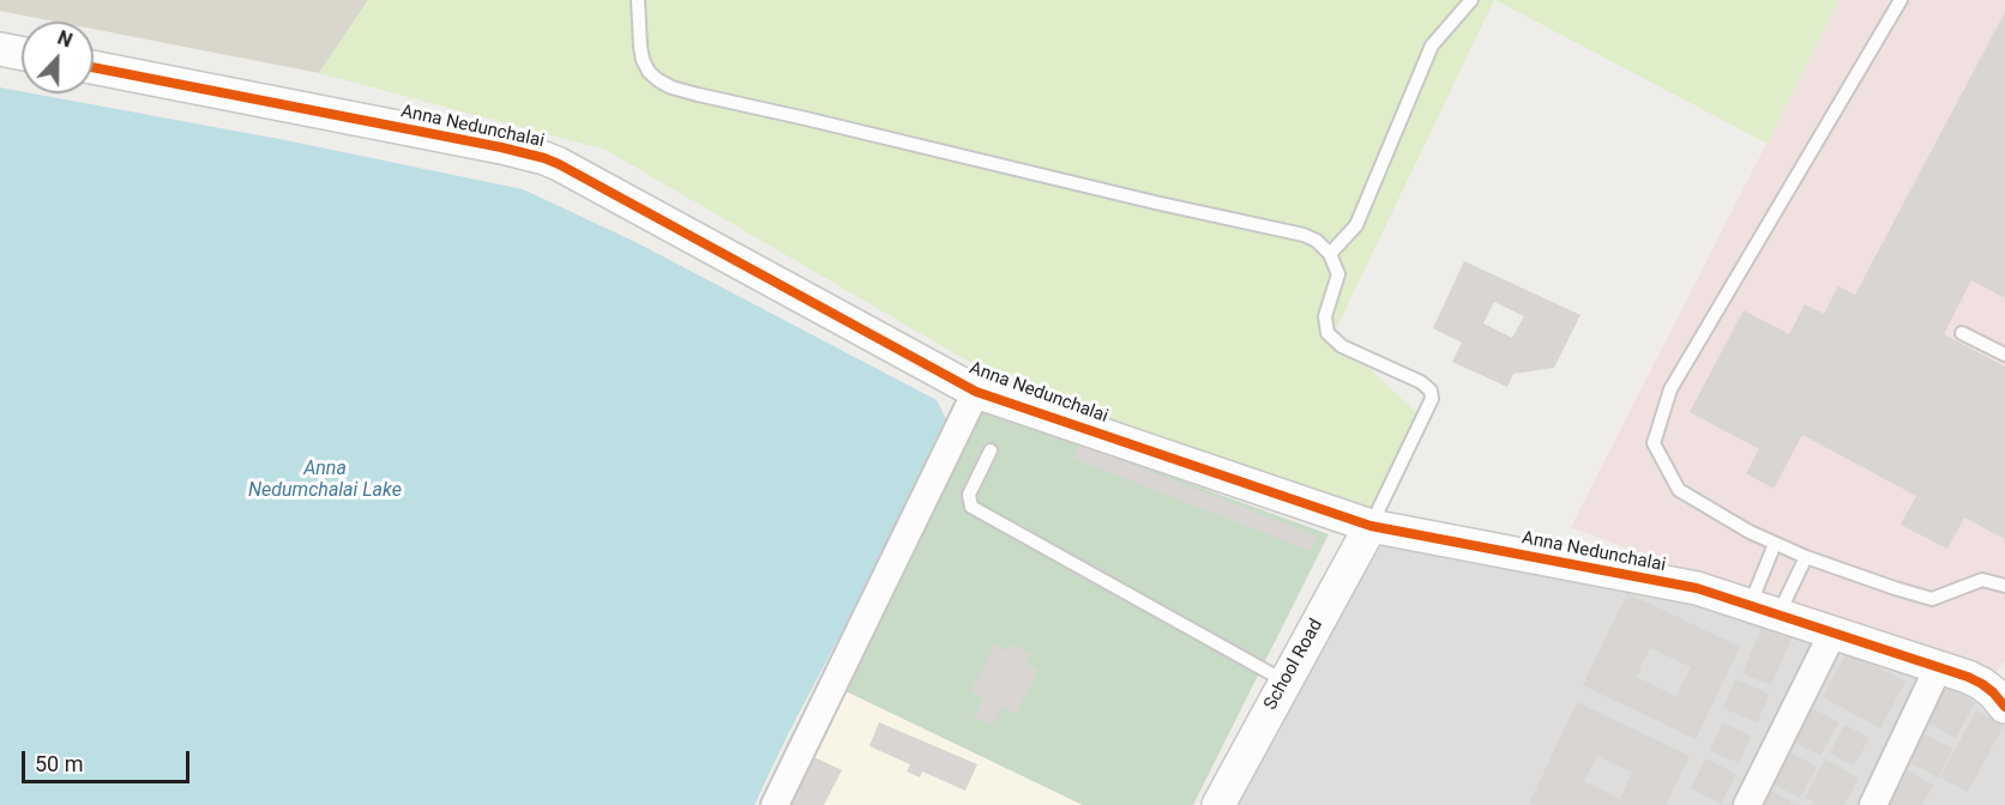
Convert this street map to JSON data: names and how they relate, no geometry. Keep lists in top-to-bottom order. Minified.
{"streets":{"street":["Anna Nedunchalai","School Road"]},"crossings":[["Anna Nedunchalai","School Road"]],"water":["Anna Nedumchalai Lake"],"scale_bar":"50 m","north":"top"}
